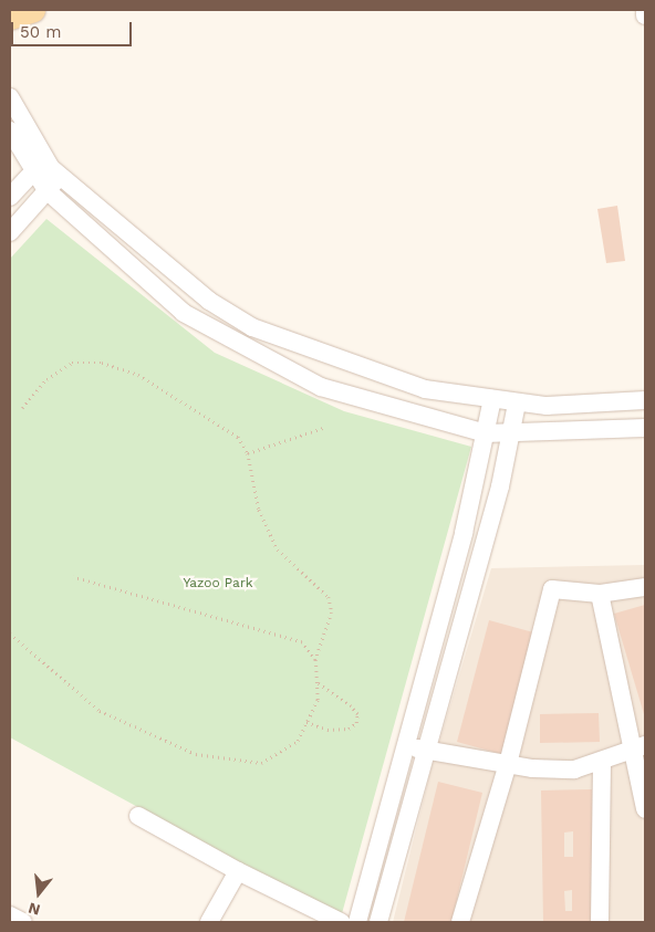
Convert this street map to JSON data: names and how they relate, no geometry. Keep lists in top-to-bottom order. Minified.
{"parks":["Yazoo Park"],"scale_bar":"50 m","north":"bottom"}
